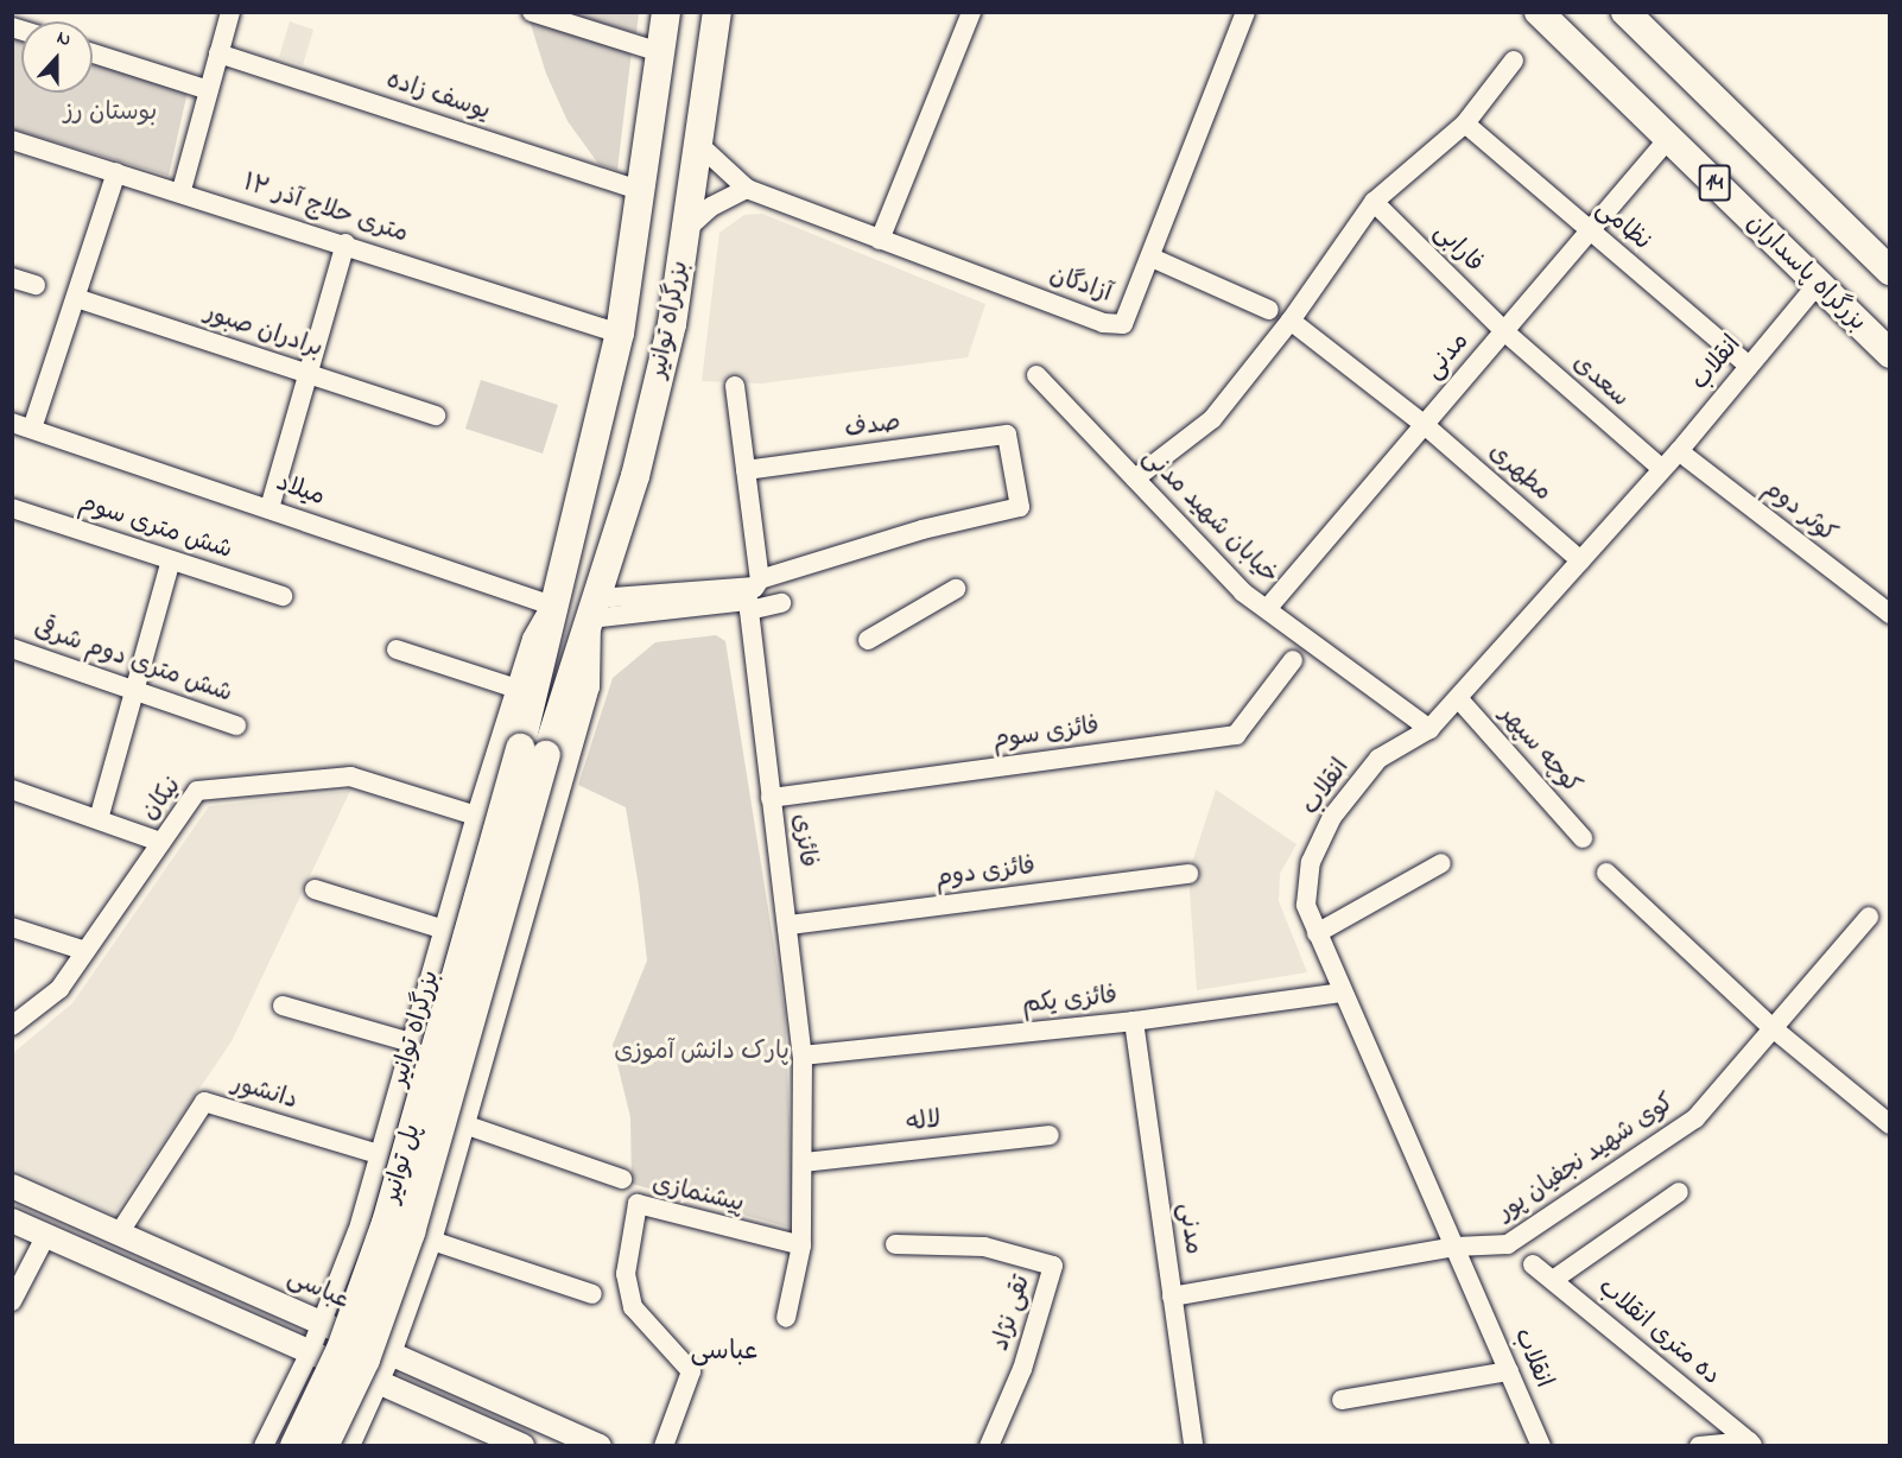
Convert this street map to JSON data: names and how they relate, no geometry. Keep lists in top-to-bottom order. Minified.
{"streets":{"highway":["14","بزرگراه پاسداران","بزرگراه توانیر","پل توانیر"],"main road":["عباسى"],"street":["یوسف زاده","۱۲ متری حلاج آذر","نظامی","فارابی","آزادگان","برادران صبور","مدنی","انقلاب","سعدی","صدف","مطهری","میلاد","کوثر دوم","خیابان شهید مدنی","شش متری سوم","شش متری دوم شرقی","فائزی سوم","کوچه سپهر","نیکان","فائزی","فائزی دوم","فائزی یکم","دانشور","لاله","کوی شهید نجفیان پور","پیشنمازی","تقی نژاد","ده متری انقلاب"]},"crossings":[["یوسف زاده","بزرگراه توانیر"],["۱۲ متری حلاج آذر","بزرگراه توانیر"],["نظامی","مدنی"],["نظامی","انقلاب"],["فارابی","مدنی"],["فارابی","سعدی"],["بزرگراه پاسداران","مدنی"],["بزرگراه پاسداران","انقلاب"],["آزادگان","بزرگراه توانیر"],["بزرگراه توانیر","میلاد"],["بزرگراه توانیر","نیکان"],["بزرگراه توانیر","دانشور"],["بزرگراه توانیر","پل توانیر"],["بزرگراه توانیر","عباسى"],["مدنی","سعدی"],["مدنی","مطهری"],["مدنی","خیابان شهید مدنی"],["مدنی","فائزی یکم"],["مدنی","کوی شهید نجفیان پور"],["انقلاب","سعدی"],["انقلاب","مطهری"],["انقلاب","کوثر دوم"],["انقلاب","خیابان شهید مدنی"],["انقلاب","کوچه سپهر"],["انقلاب","فائزی یکم"],["انقلاب","کوی شهید نجفیان پور"],["صدف","فائزی"],["فائزی سوم","فائزی"],["فائزی","فائزی دوم"],["فائزی","فائزی یکم"],["فائزی","لاله"],["فائزی","پیشنمازی"],["دانشور","عباسى"]],"districts":["عباسی"],"parks":["بوستان رز","پارک دانش آموزی"],"north":"top"}
